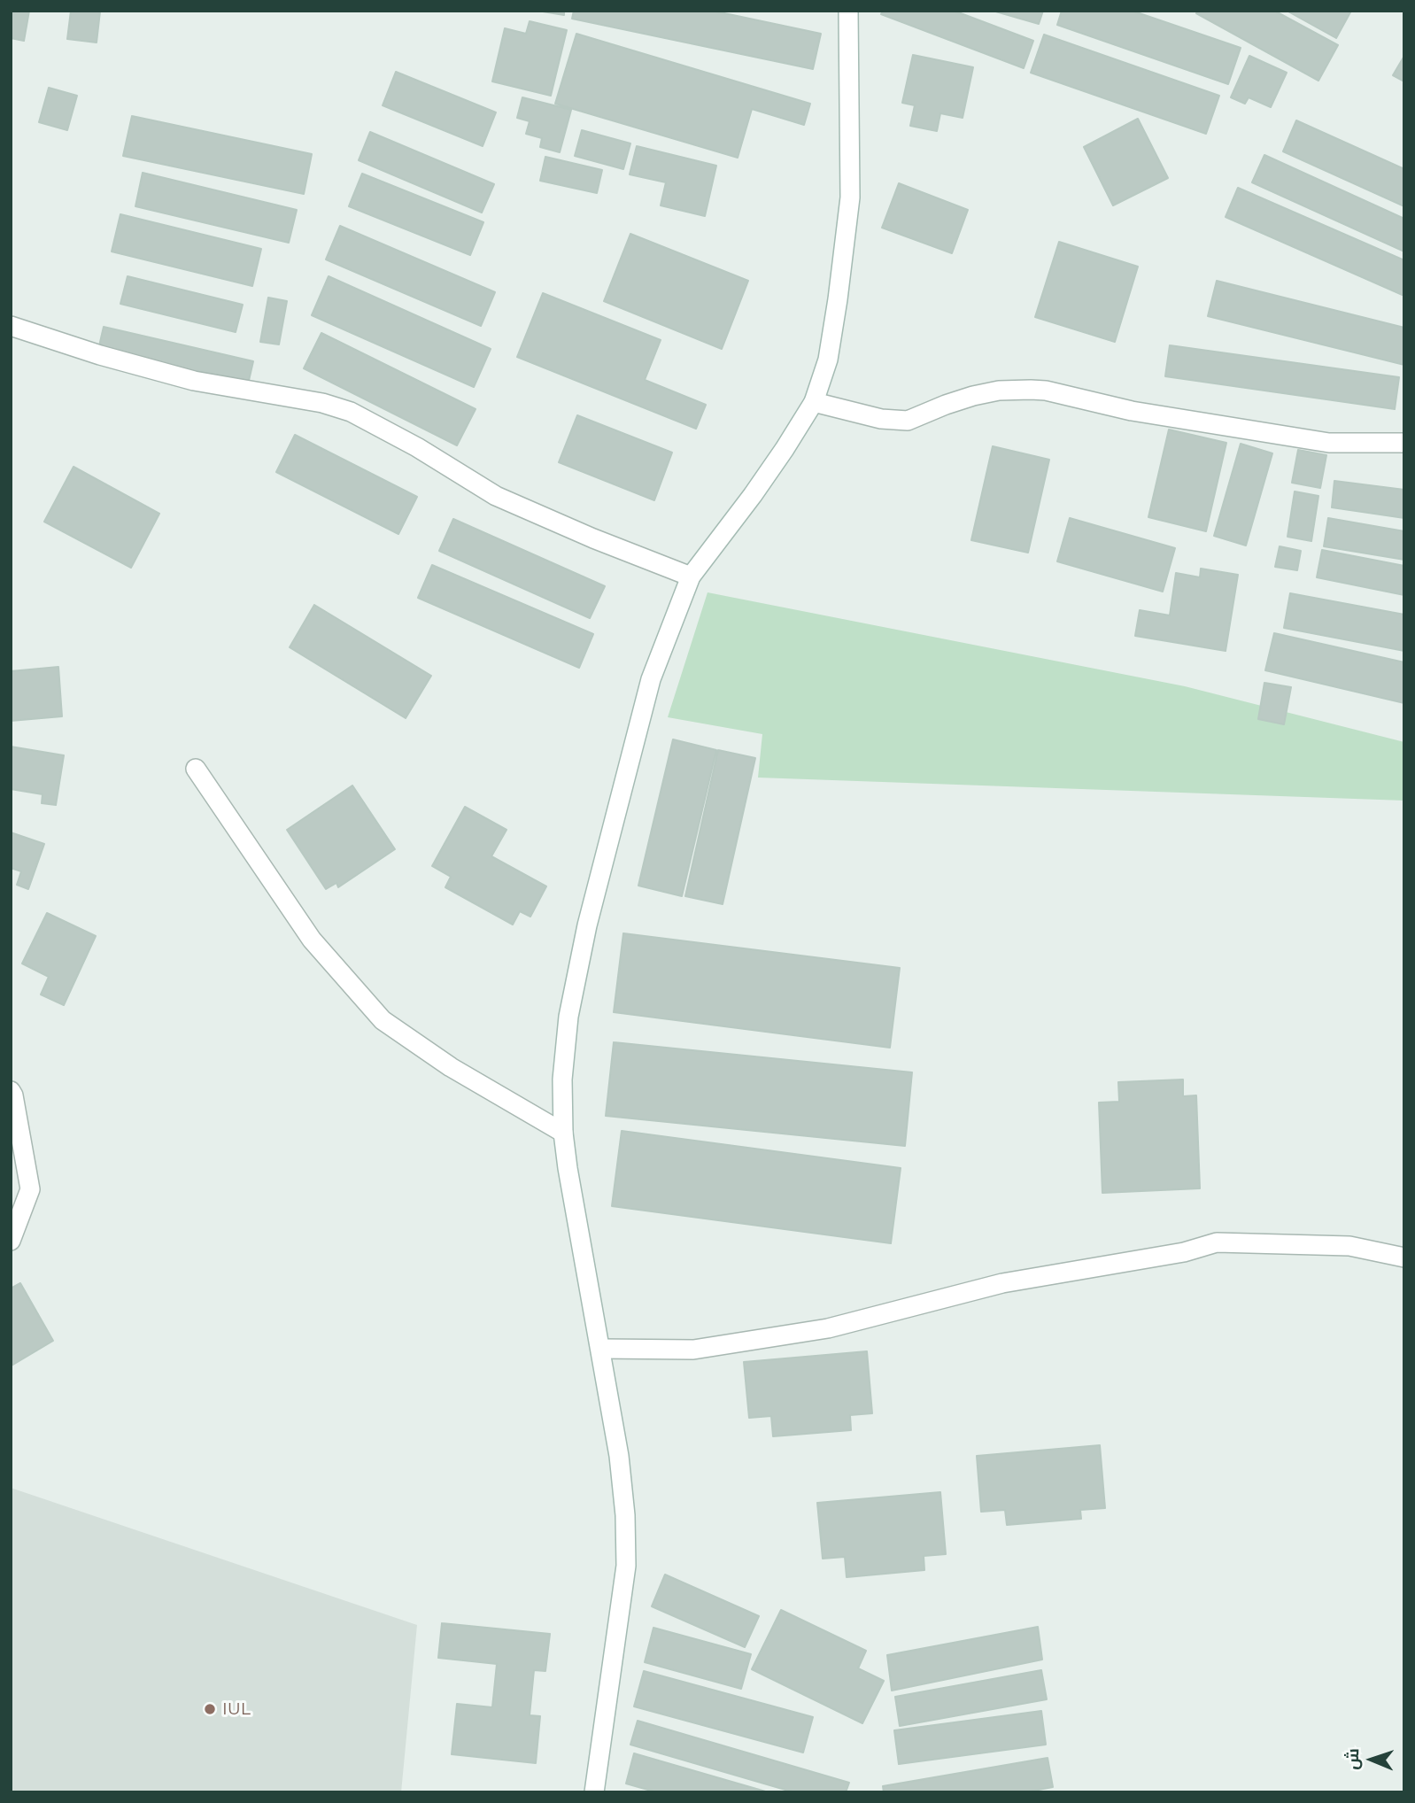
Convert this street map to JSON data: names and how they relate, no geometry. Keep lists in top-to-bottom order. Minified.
{"places":["IUL"],"north":"left"}
